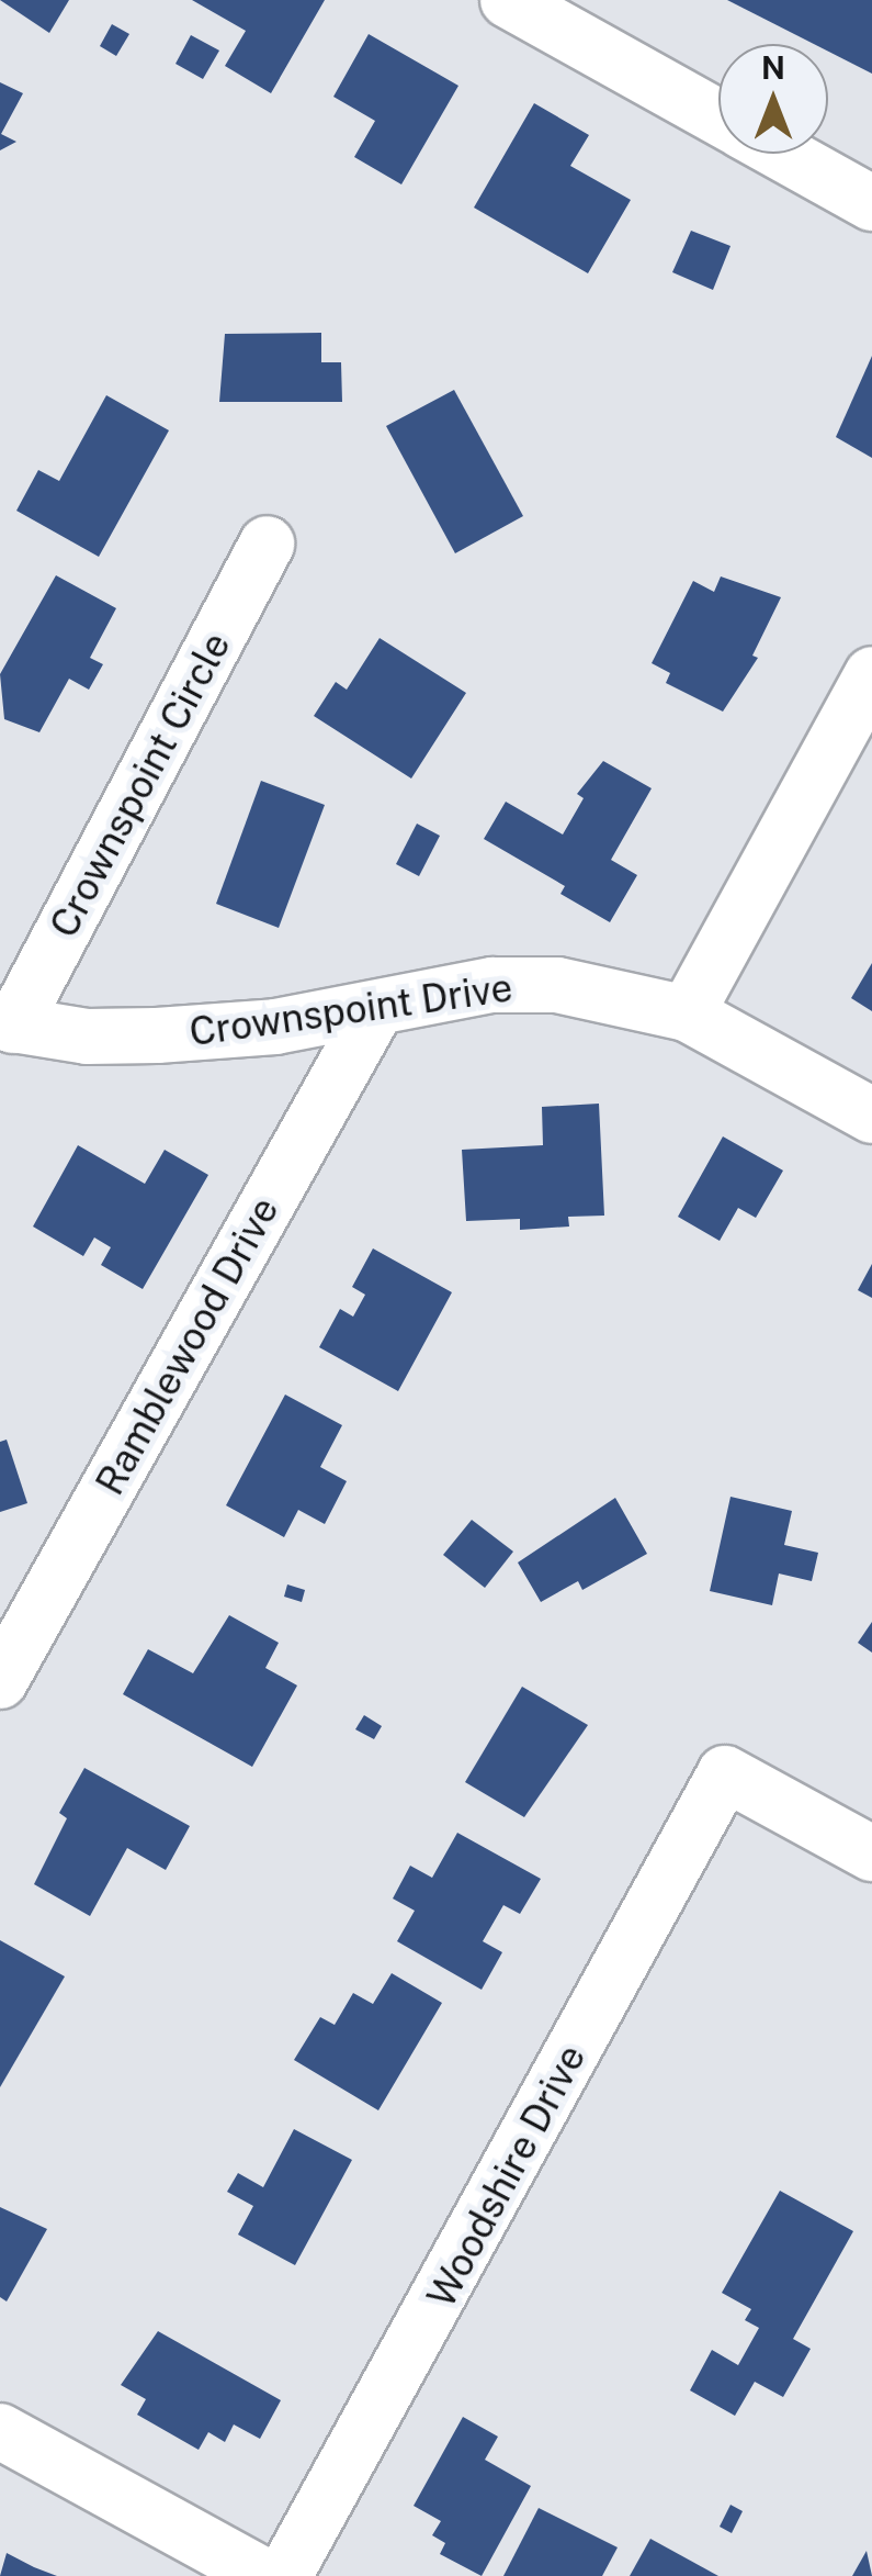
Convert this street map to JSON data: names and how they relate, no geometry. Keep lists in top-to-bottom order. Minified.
{"streets":{"street":["Crownspoint Circle","Crownspoint Drive","Ramblewood Drive","Woodshire Drive"]},"crossings":[["Crownspoint Circle","Crownspoint Drive"],["Crownspoint Drive","Ramblewood Drive"]],"north":"top"}
